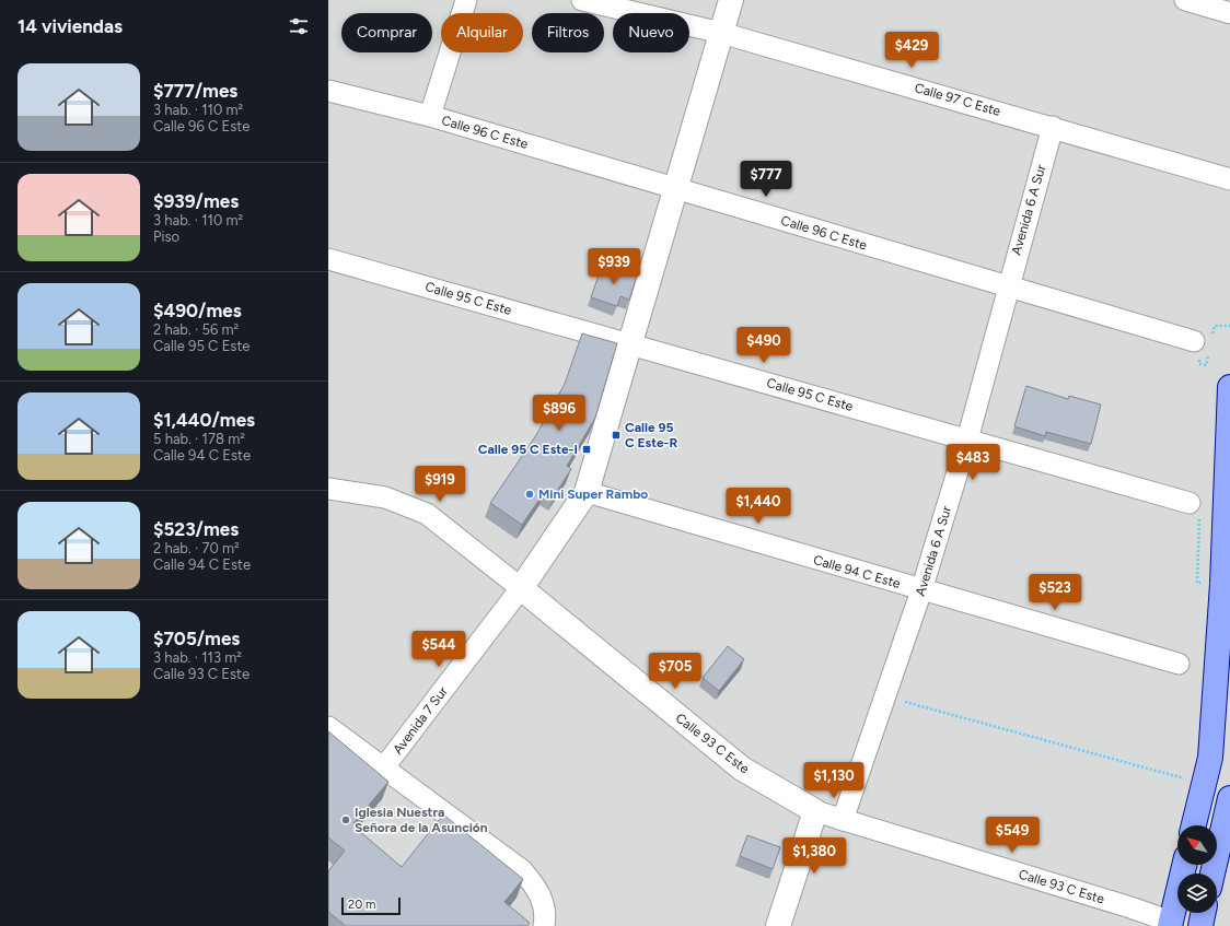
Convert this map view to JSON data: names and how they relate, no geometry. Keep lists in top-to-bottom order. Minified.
{"streets":{"street":["Calle 97 C Este","Calle 96 C Este","Avenida 6 A Sur","Calle 95 C Este","Calle 94 C Este","Avenida 7 Sur","Calle 93 C Este"]},"crossings":[["Calle 97 C Este","Avenida 6 A Sur"],["Calle 96 C Este","Avenida 6 A Sur"],["Avenida 6 A Sur","Calle 95 C Este"],["Avenida 6 A Sur","Calle 94 C Este"],["Avenida 6 A Sur","Calle 93 C Este"],["Avenida 7 Sur","Calle 93 C Este"]],"places":{"transit":["Calle 95 C Este-R","Calle 95 C Este-I"],"other":["Mini Super Rambo","Iglesia Nuestra Señora de la Asunción"]},"scale_bar":"20 m","north":"top left","page":{"heading":"14 viviendas","chip":["Comprar","Alquilar","Filtros","Nuevo"],"price":["$429","$777","$939","$490","$896","$483","$919","$1,440","$523","$544","$705","$1,130","$549","$1,380"],"list":[{"name":"$777/mes","note":"3 hab. · 110 m² · Calle 96 C Este"},{"name":"$939/mes","note":"3 hab. · 110 m² · Piso"},{"name":"$490/mes","note":"2 hab. · 56 m² · Calle 95 C Este"},{"name":"$1,440/mes","note":"5 hab. · 178 m² · Calle 94 C Este"},{"name":"$523/mes","note":"2 hab. · 70 m² · Calle 94 C Este"},{"name":"$705/mes","note":"3 hab. · 113 m² · Calle 93 C Este"}],"scale":"20 m"}}
